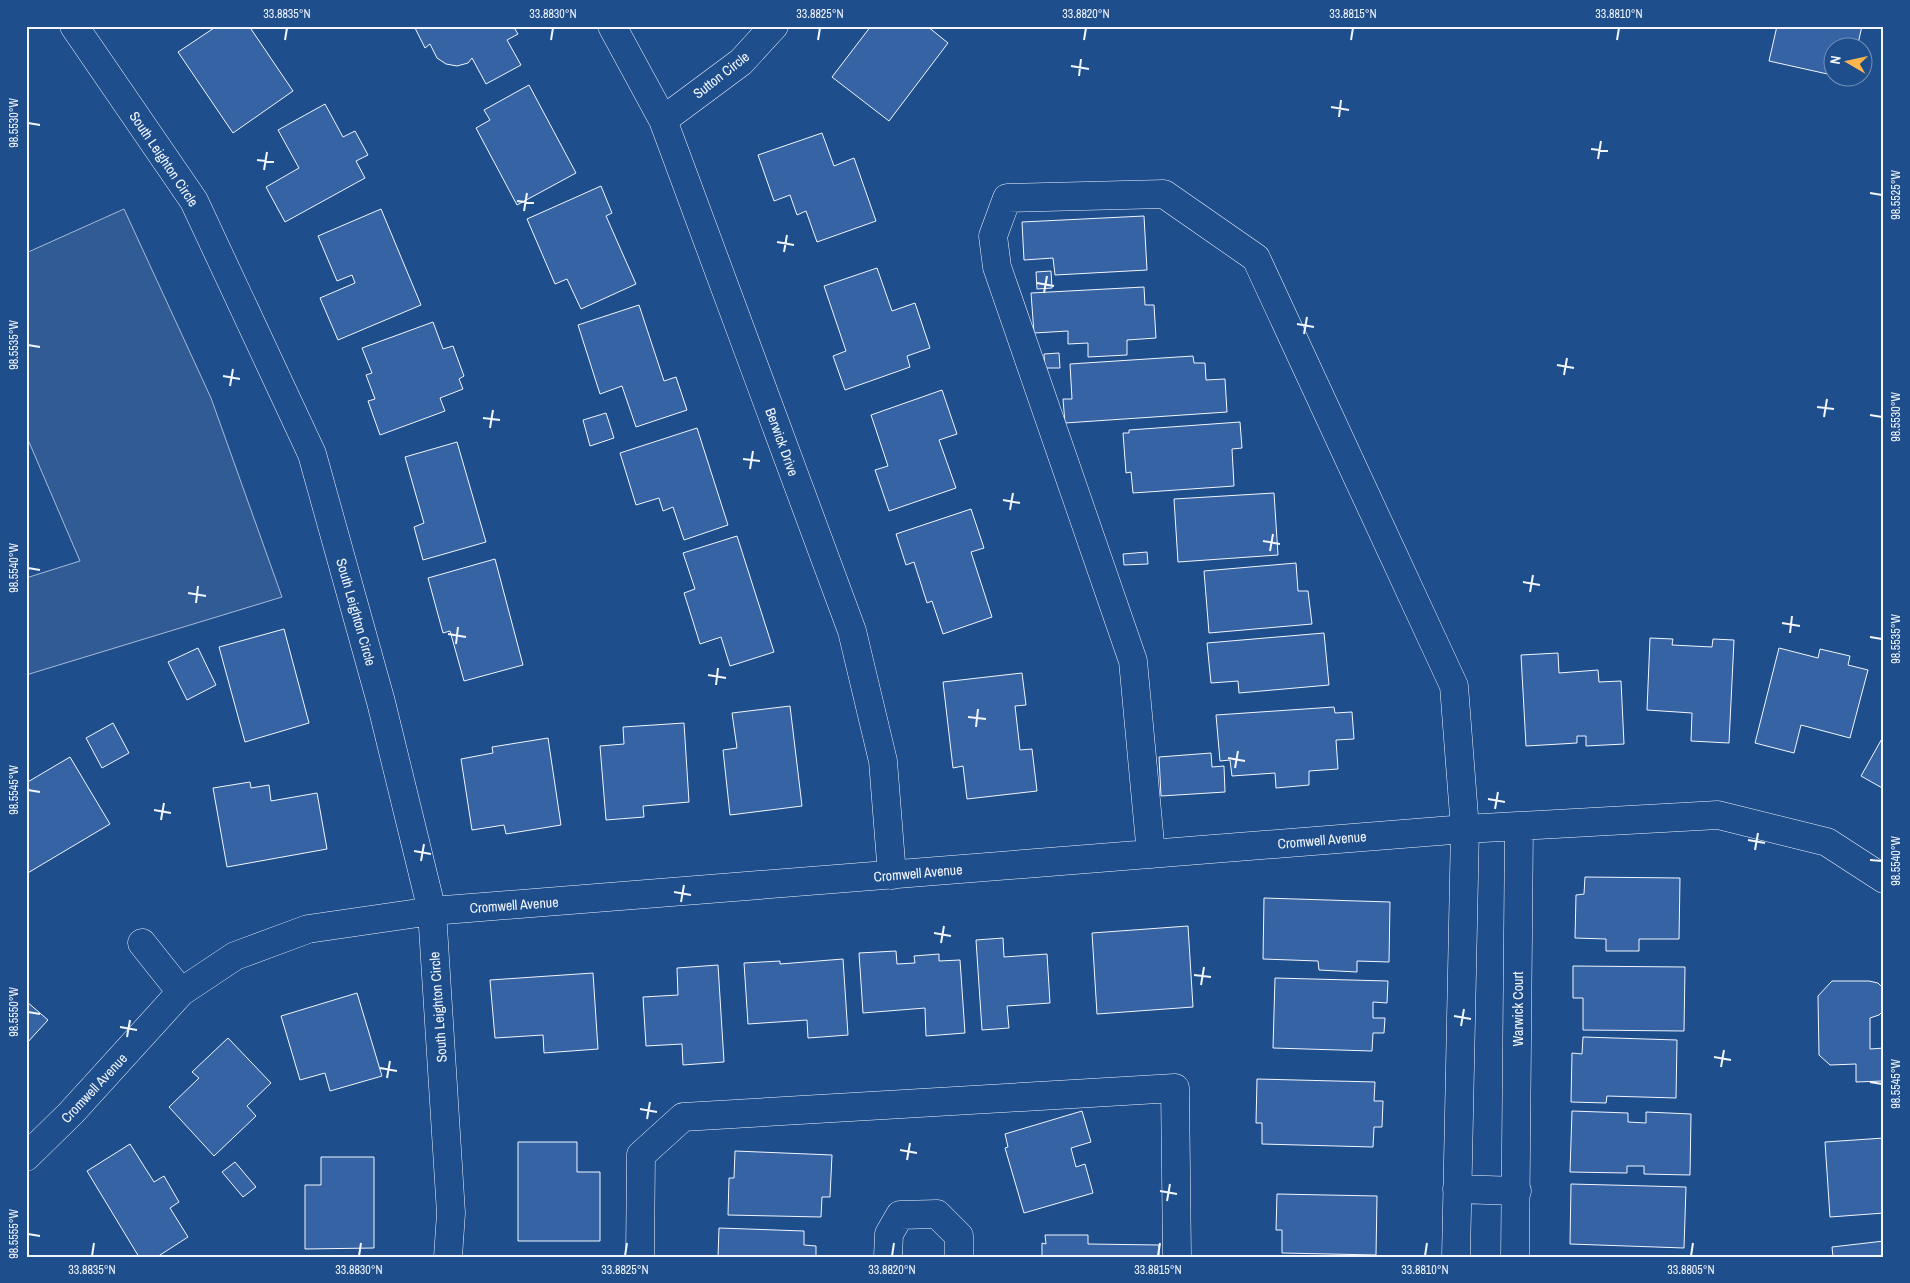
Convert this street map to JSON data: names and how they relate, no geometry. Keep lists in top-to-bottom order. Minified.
{"streets":{"street":["Sutton Circle","South Leighton Circle","Berwick Drive","Cromwell Avenue","Warwick Court"]},"crossings":[["Sutton Circle","Berwick Drive"],["South Leighton Circle","Cromwell Avenue"],["Berwick Drive","Cromwell Avenue"],["Cromwell Avenue","Warwick Court"]],"north":"left","coordinates":["33.8835°N","33.8830°N","33.8825°N","33.8820°N","33.8815°N","33.8810°N","98.5530°W","98.5525°W","98.5535°W","98.5540°W","98.5545°W","98.5550°W","98.5555°W","33.8805°N"]}
